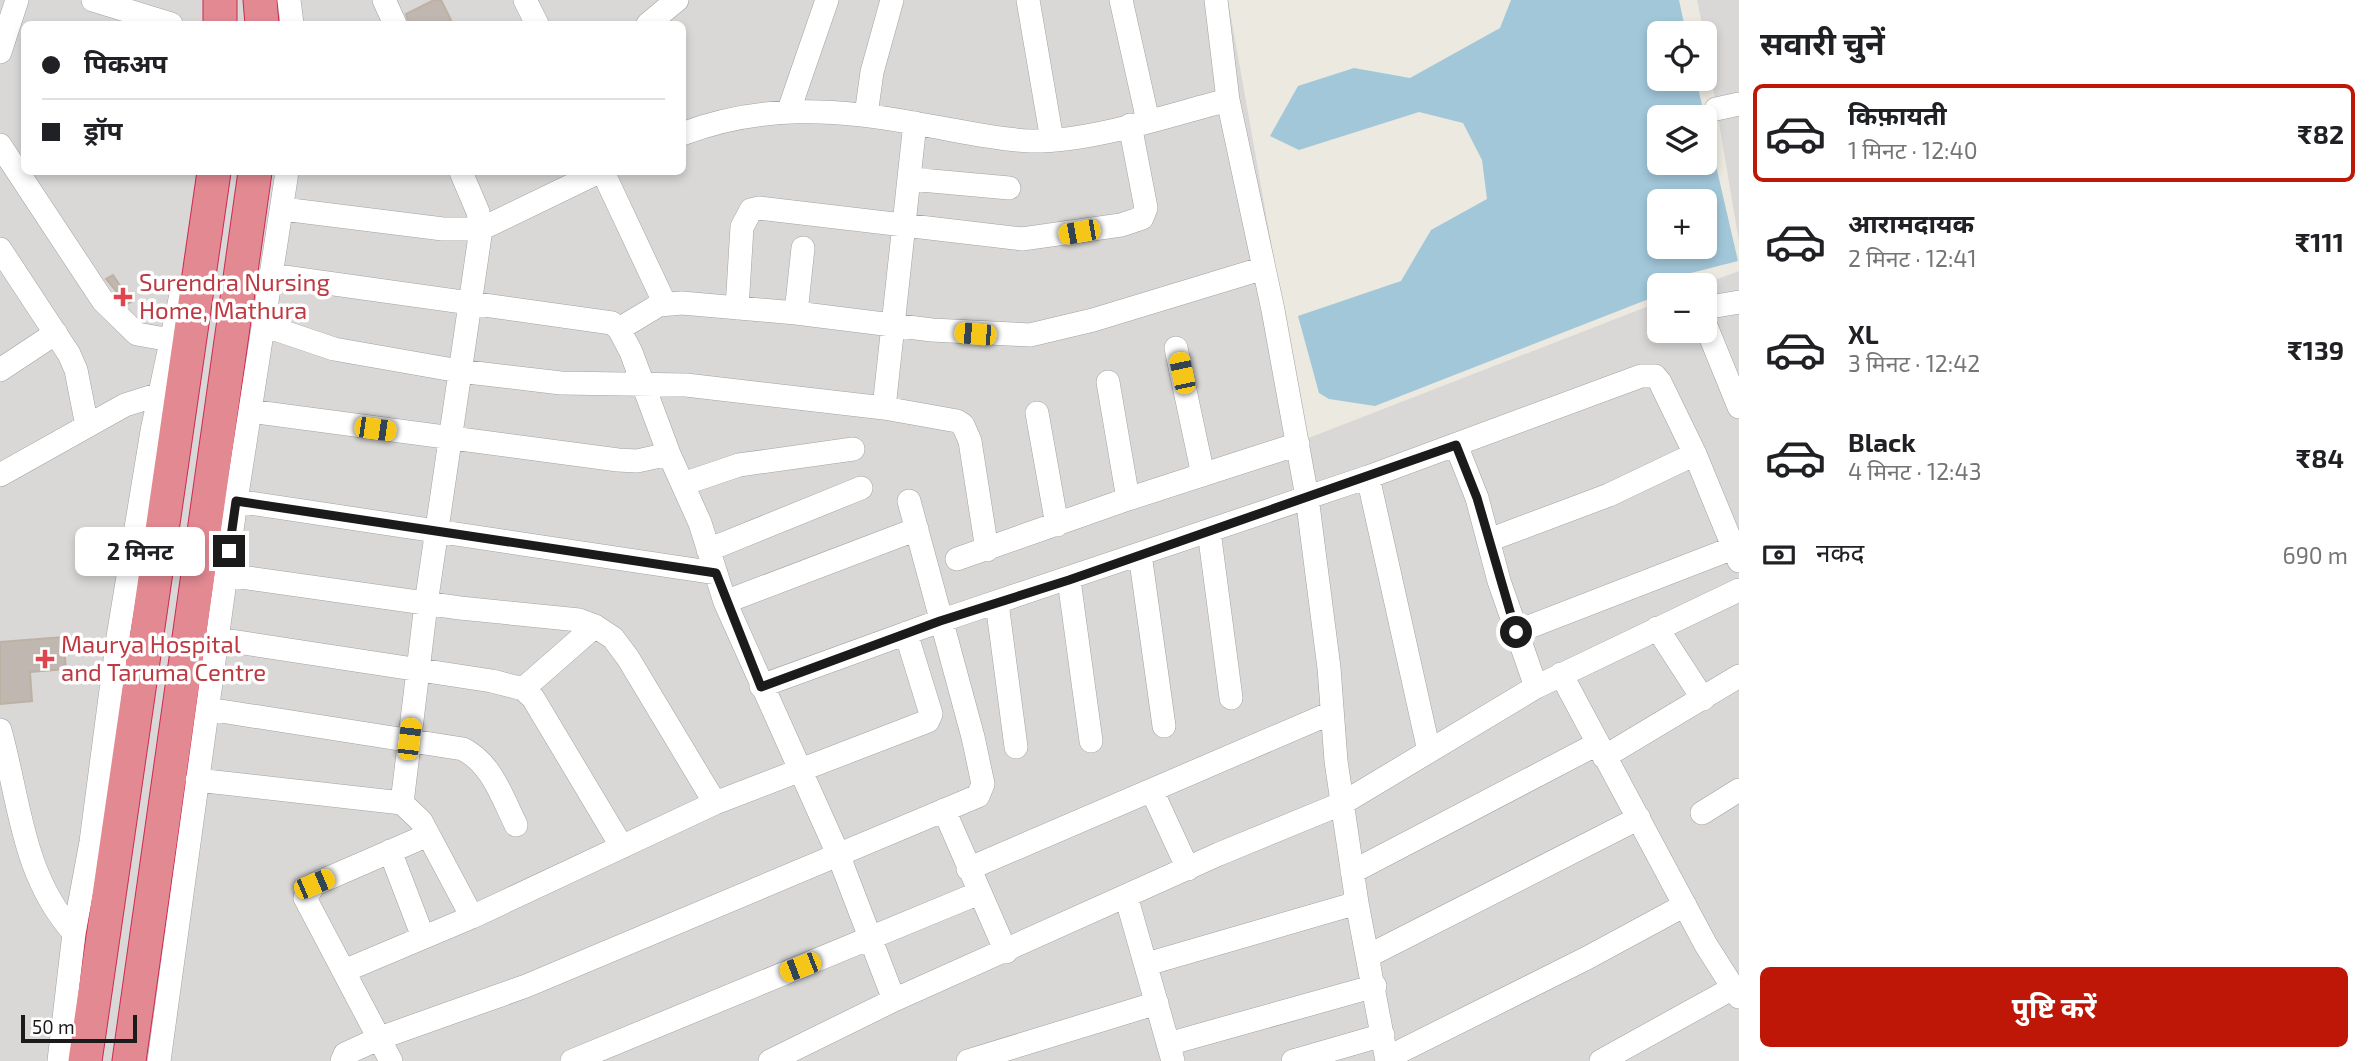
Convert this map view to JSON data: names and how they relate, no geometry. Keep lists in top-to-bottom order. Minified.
{"places":{"health":["Surendra Nursing Home, Mathura","Maurya Hospital and Taruma Centre"]},"scale_bar":"50 m","page":{"heading":"सवारी चुनें","map_buttons":["+","−"],"banner":["पिकअप","ड्रॉप"],"list":[{"name":"किफ़ायती","note":"1 मिनट · 12:40","value":"₹82"},{"name":"आरामदायक","note":"2 मिनट · 12:41","value":"₹111"},{"name":"XL","note":"3 मिनट · 12:42","value":"₹139"},{"name":"Black","note":"4 मिनट · 12:43","value":"₹84"}],"pay":["नकद","690 m"],"bubble":"2 मिनट","buttons":"पुष्टि करें","scale":"50 m"}}
